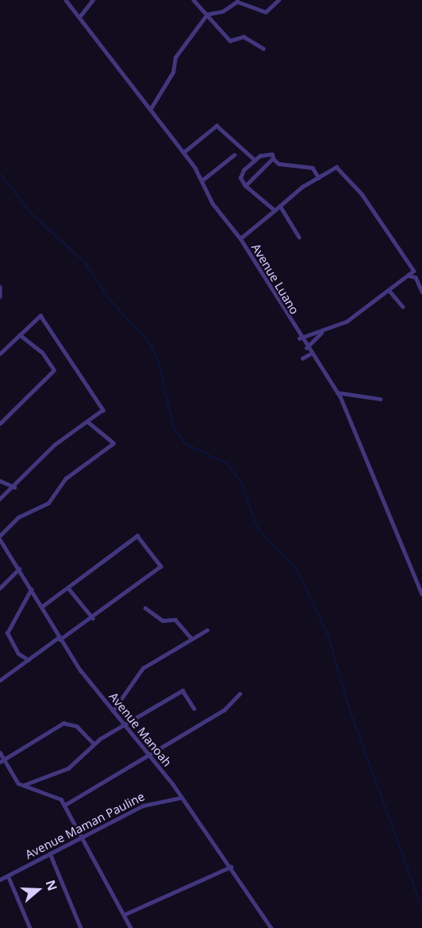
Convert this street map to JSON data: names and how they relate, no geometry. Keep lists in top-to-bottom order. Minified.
{"streets":{"street":["Avenue Luano","Avenue Manoah","Avenue Maman Pauline"]},"crossings":[["Avenue Manoah","Avenue Maman Pauline"]],"north":"right"}
